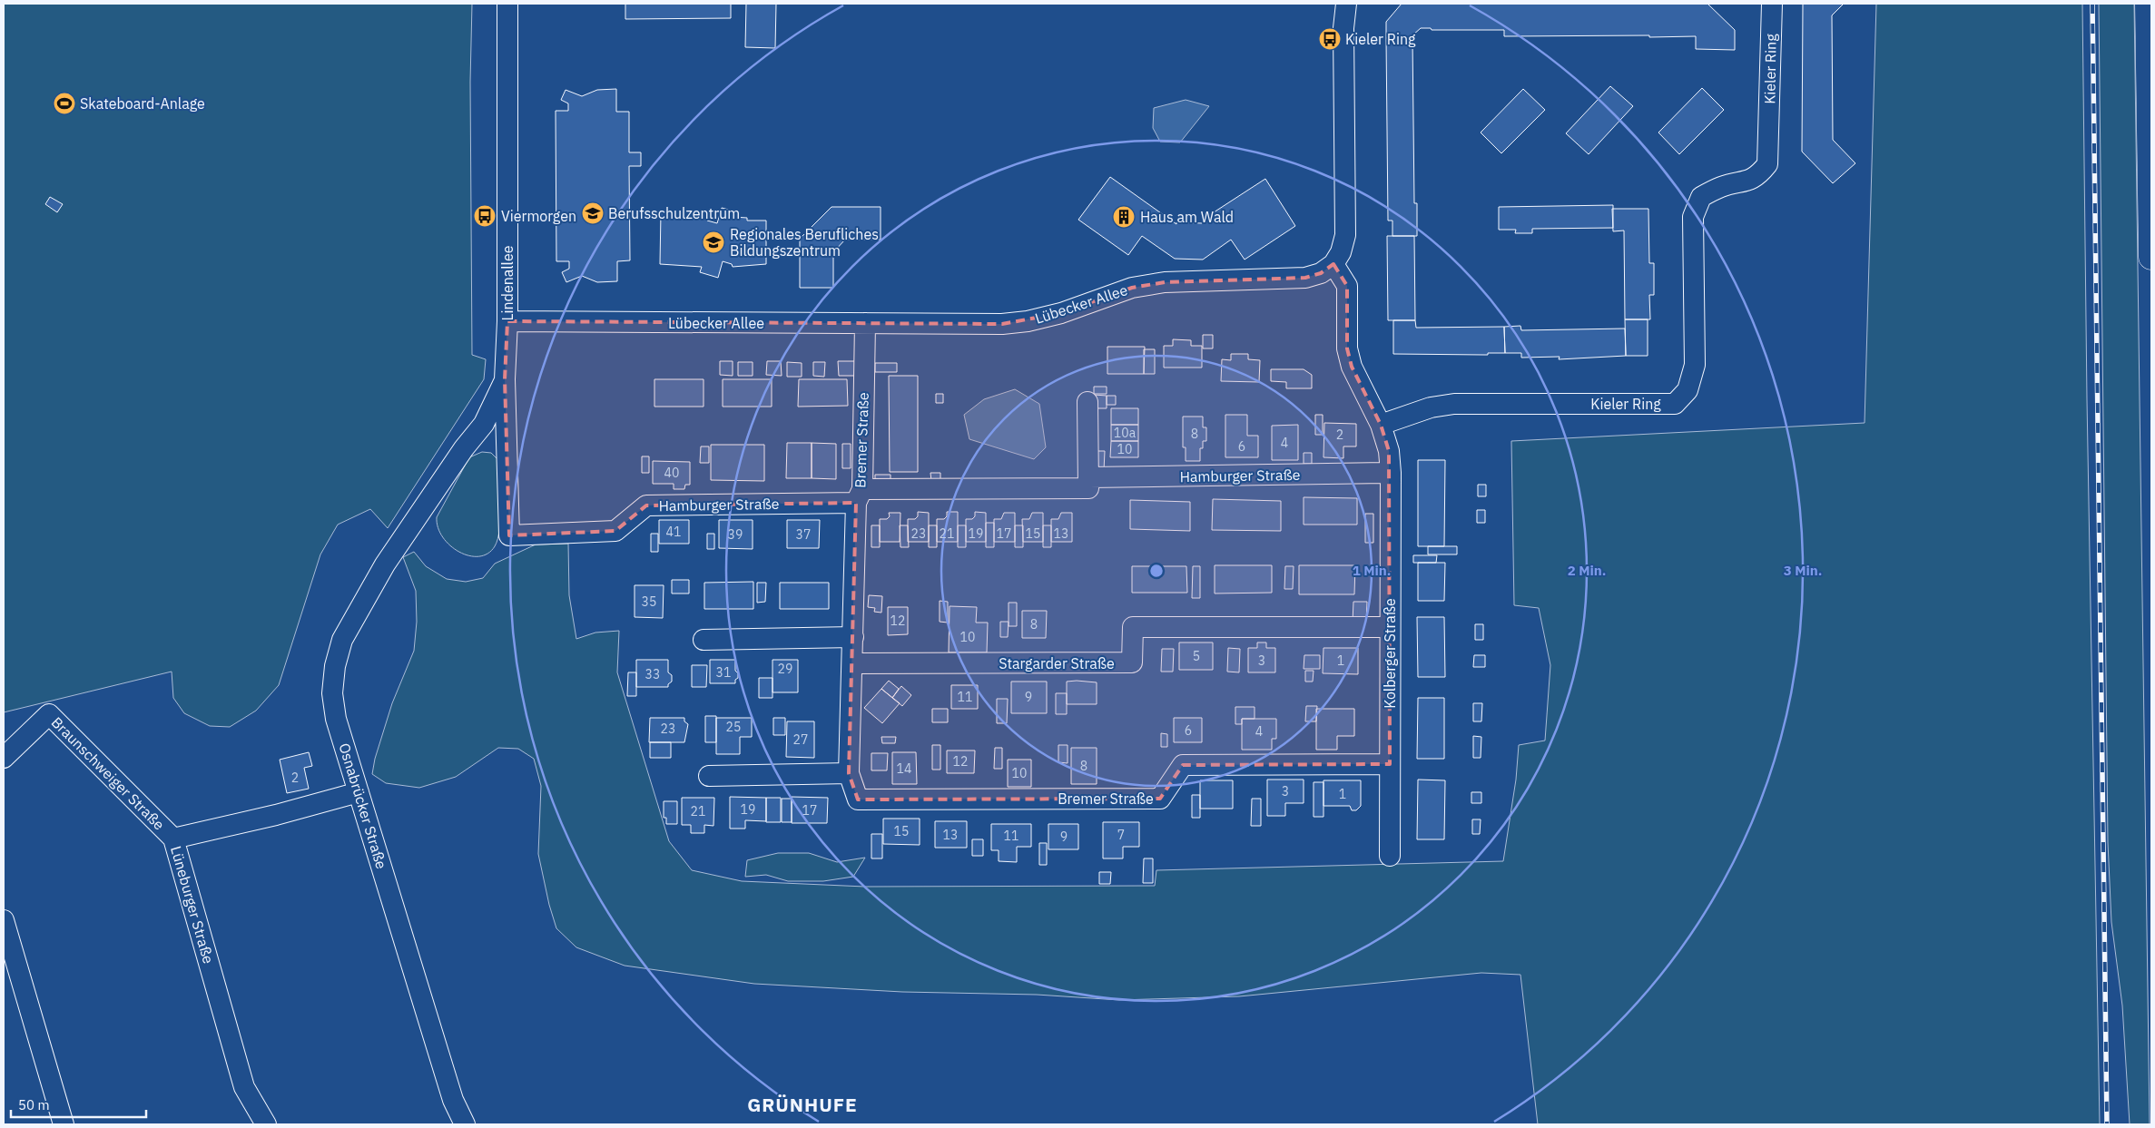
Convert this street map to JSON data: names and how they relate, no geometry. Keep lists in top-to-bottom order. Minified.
{"streets":{"street":["Kieler Ring","Lindenallee","Lübecker Allee","Bremer Straße","Hamburger Straße","Kolberger Straße","Stargarder Straße","Braunschweiger Straße","Osnabrücker Straße","Lüneburger Straße"]},"crossings":[["Kieler Ring","Kolberger Straße"],["Lindenallee","Lübecker Allee"],["Lindenallee","Hamburger Straße"],["Lindenallee","Osnabrücker Straße"],["Lübecker Allee","Bremer Straße"],["Bremer Straße","Hamburger Straße"],["Bremer Straße","Kolberger Straße"],["Bremer Straße","Stargarder Straße"],["Hamburger Straße","Kolberger Straße"],["Kolberger Straße","Stargarder Straße"],["Braunschweiger Straße","Lüneburger Straße"],["Osnabrücker Straße","Lüneburger Straße"]],"districts":["GRÜNHUFE"],"places":{"bus stop":["Kieler Ring","Viermorgen"],"sports":["Skateboard-Anlage"],"school or university":["Berufsschulzentrum","Regionales Berufliches Bildungszentrum"],"building":["Haus am Wald"]},"house_numbers":["10a","8","2","4","6","10","40","41","23","21","19","17","15","13","39","37","35","12","8","10","5","3","1","29","31","33","11","9","25","23","6","4","27","12","8","14","10","2","3","1","19","17","21","15","13","7","11","9"],"scale_bar":"50 m","rings":["1 Min.","2 Min.","3 Min."]}
